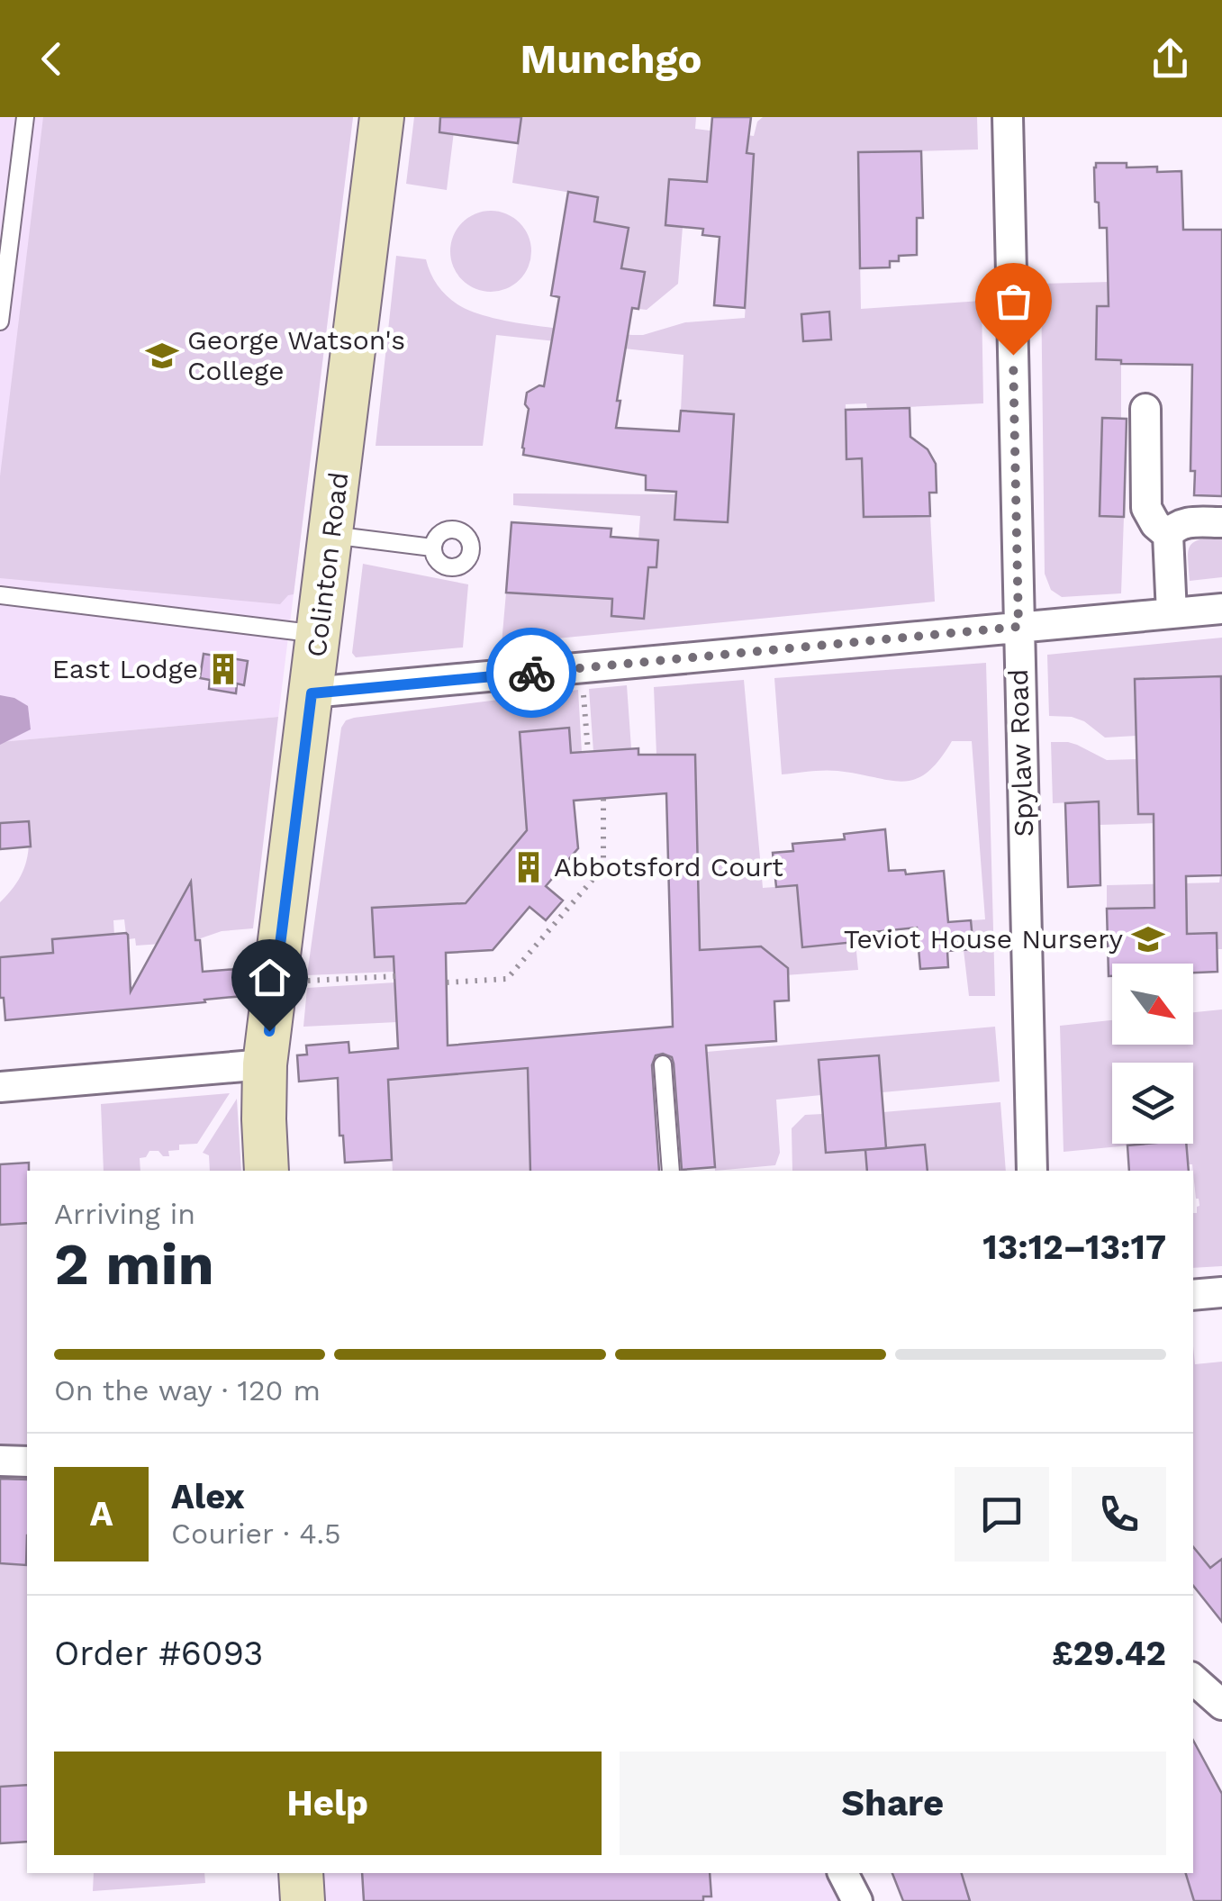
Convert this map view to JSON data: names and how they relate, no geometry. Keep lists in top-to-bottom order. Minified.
{"streets":{"street":["Colinton Road","Spylaw Road"]},"places":{"school or university":["George Watson's College","Teviot House Nursery"],"building":["East Lodge","Abbotsford Court"]},"north":"bottom right","page":{"header":"Munchgo","heading":["2 min","Arriving in","13:12–13:17"],"panel":["Alex","Courier · 4.5","Order #6093","£29.42"],"bar":"On the way · 120 m","round":"A","buttons":["Help","Share"]}}
